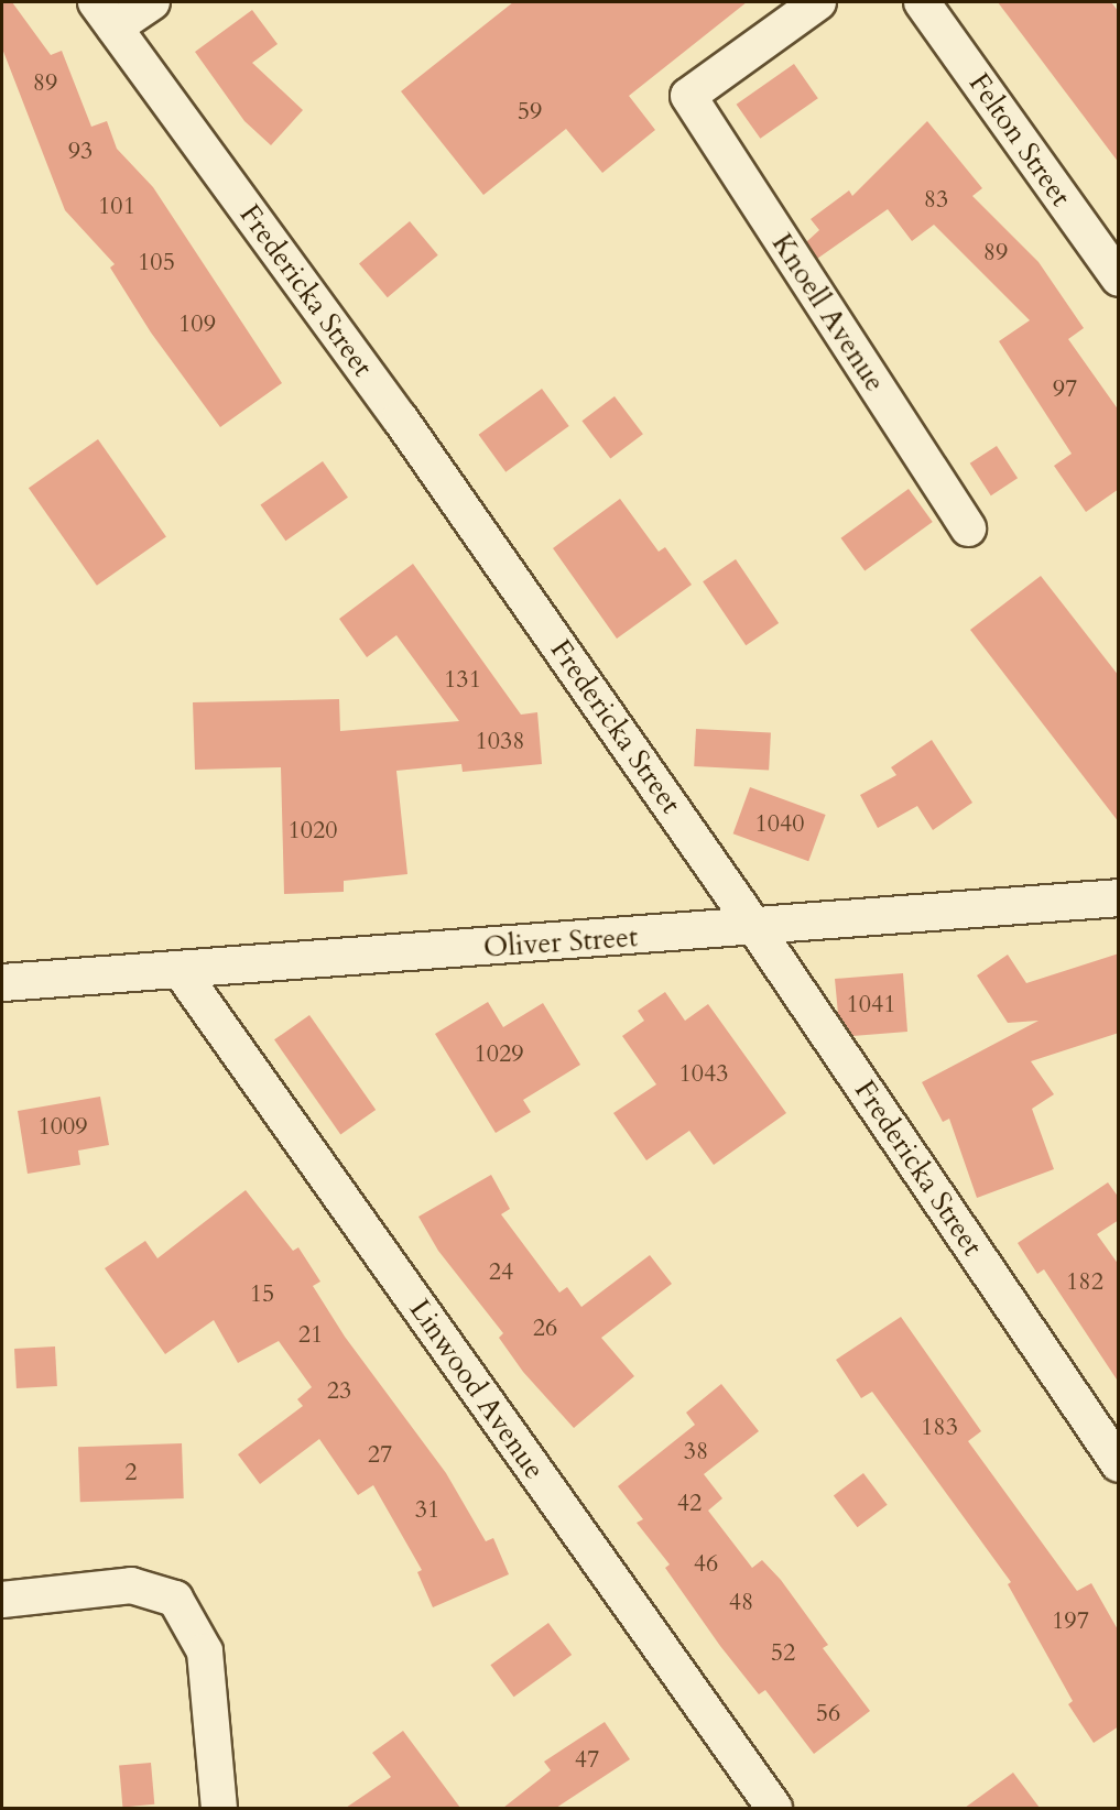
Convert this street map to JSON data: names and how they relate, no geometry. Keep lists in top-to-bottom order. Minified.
{"streets":{"main road":["Oliver Street"],"street":["Felton Street","Fredericka Street","Knoell Avenue","Linwood Avenue"]},"crossings":[["Fredericka Street","Oliver Street"],["Oliver Street","Linwood Avenue"]],"house_numbers":["89","59","93","83","101","89","105","109","97","131","1038","1040","1020","1041","1029","1043","1009","24","182","15","26","21","23","183","38","27","2","42","31","46","48","197","52","56","47"]}
